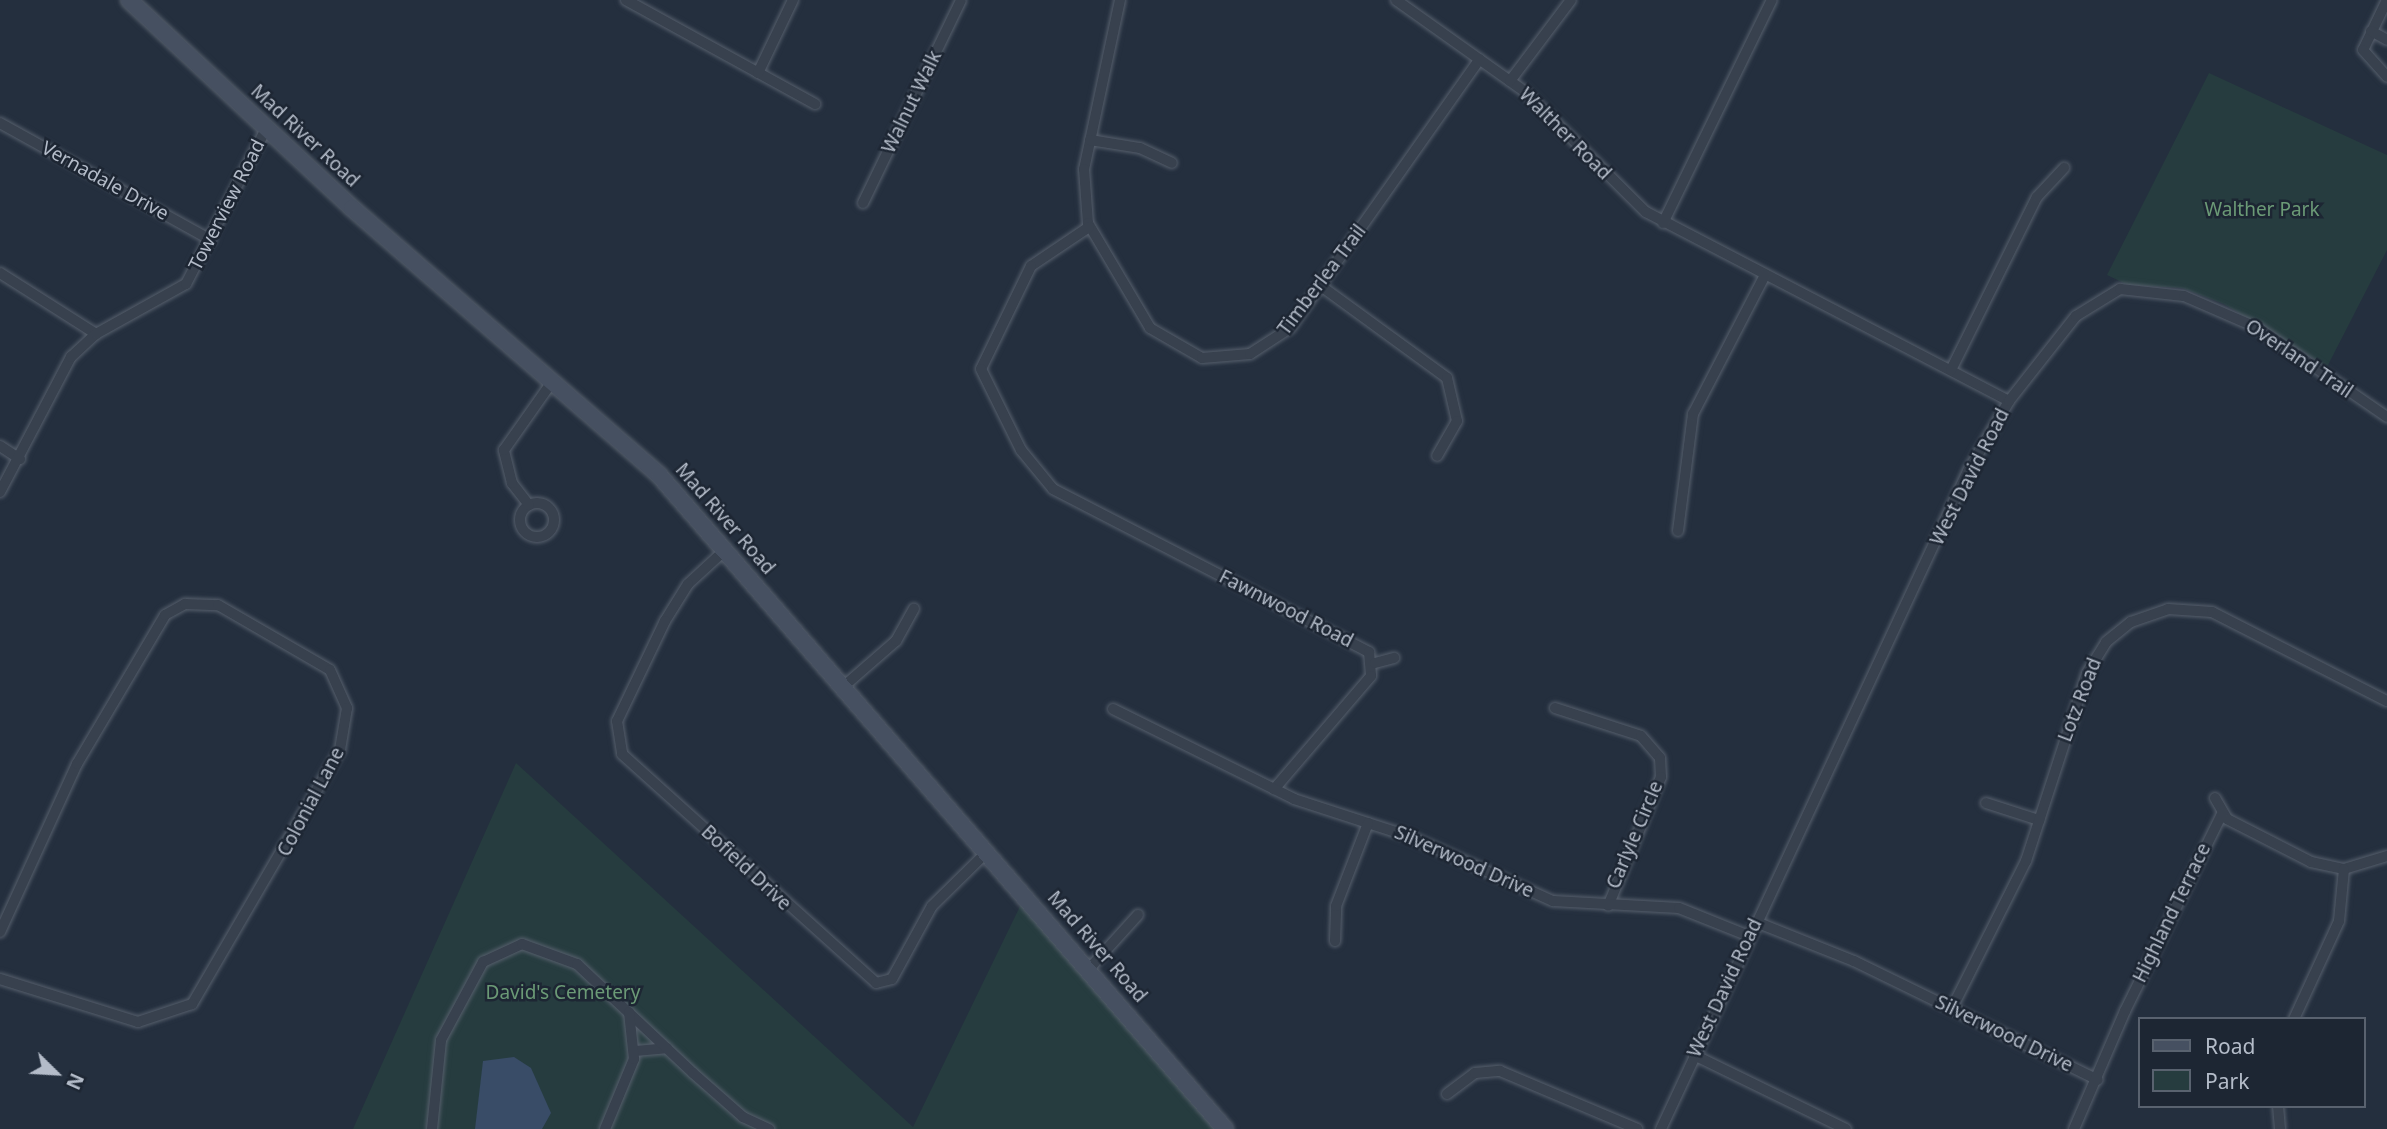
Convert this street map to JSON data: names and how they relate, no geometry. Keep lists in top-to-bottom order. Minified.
{"streets":{"street":["Walnut Walk","Walther Road","Mad River Road","Vernadale Drive","Towerview Road","Timberlea Trail","Overland Trail","West David Road","Fawnwood Road","Lotz Road","Colonial Lane","Carlyle Circle","Silverwood Drive","Bofield Drive","Highland Terrace"]},"crossings":[["Walther Road","Timberlea Trail"],["Walther Road","West David Road"],["Mad River Road","Towerview Road"],["Mad River Road","Bofield Drive"],["Vernadale Drive","Towerview Road"],["Timberlea Trail","Fawnwood Road"],["Overland Trail","West David Road"],["West David Road","Silverwood Drive"],["Lotz Road","Silverwood Drive"],["Carlyle Circle","Silverwood Drive"],["Silverwood Drive","Highland Terrace"]],"parks":["Walther Park","David's Cemetery"],"legend":["Road","Park"],"north":"bottom right"}
